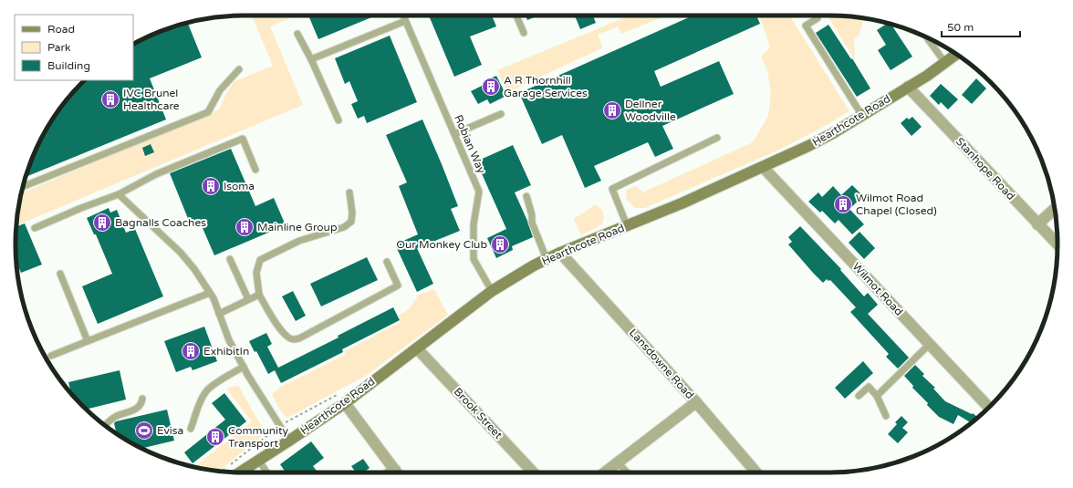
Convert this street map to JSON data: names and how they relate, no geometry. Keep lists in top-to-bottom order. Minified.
{"streets":{"street":["Hearthcote Road","Stanhope Road","Wilmot Road","Lansdowne Road","Brook Street"],"lane":["Robian Way"]},"crossings":[["Hearthcote Road","Robian Way"],["Hearthcote Road","Stanhope Road"],["Hearthcote Road","Wilmot Road"],["Hearthcote Road","Lansdowne Road"],["Hearthcote Road","Brook Street"]],"places":{"building":["A R Thornhill Garage Services","IVC Brunel Healthcare","Dellner Woodville","Isoma","Wilmot Road Chapel (Closed)","Bagnalls Coaches","Mainline Group","Our Monkey Club","ExhibitIn","Community Transport"],"sports":["Evisa"]},"legend":["Road","Park","Building"],"scale_bar":"50 m"}
